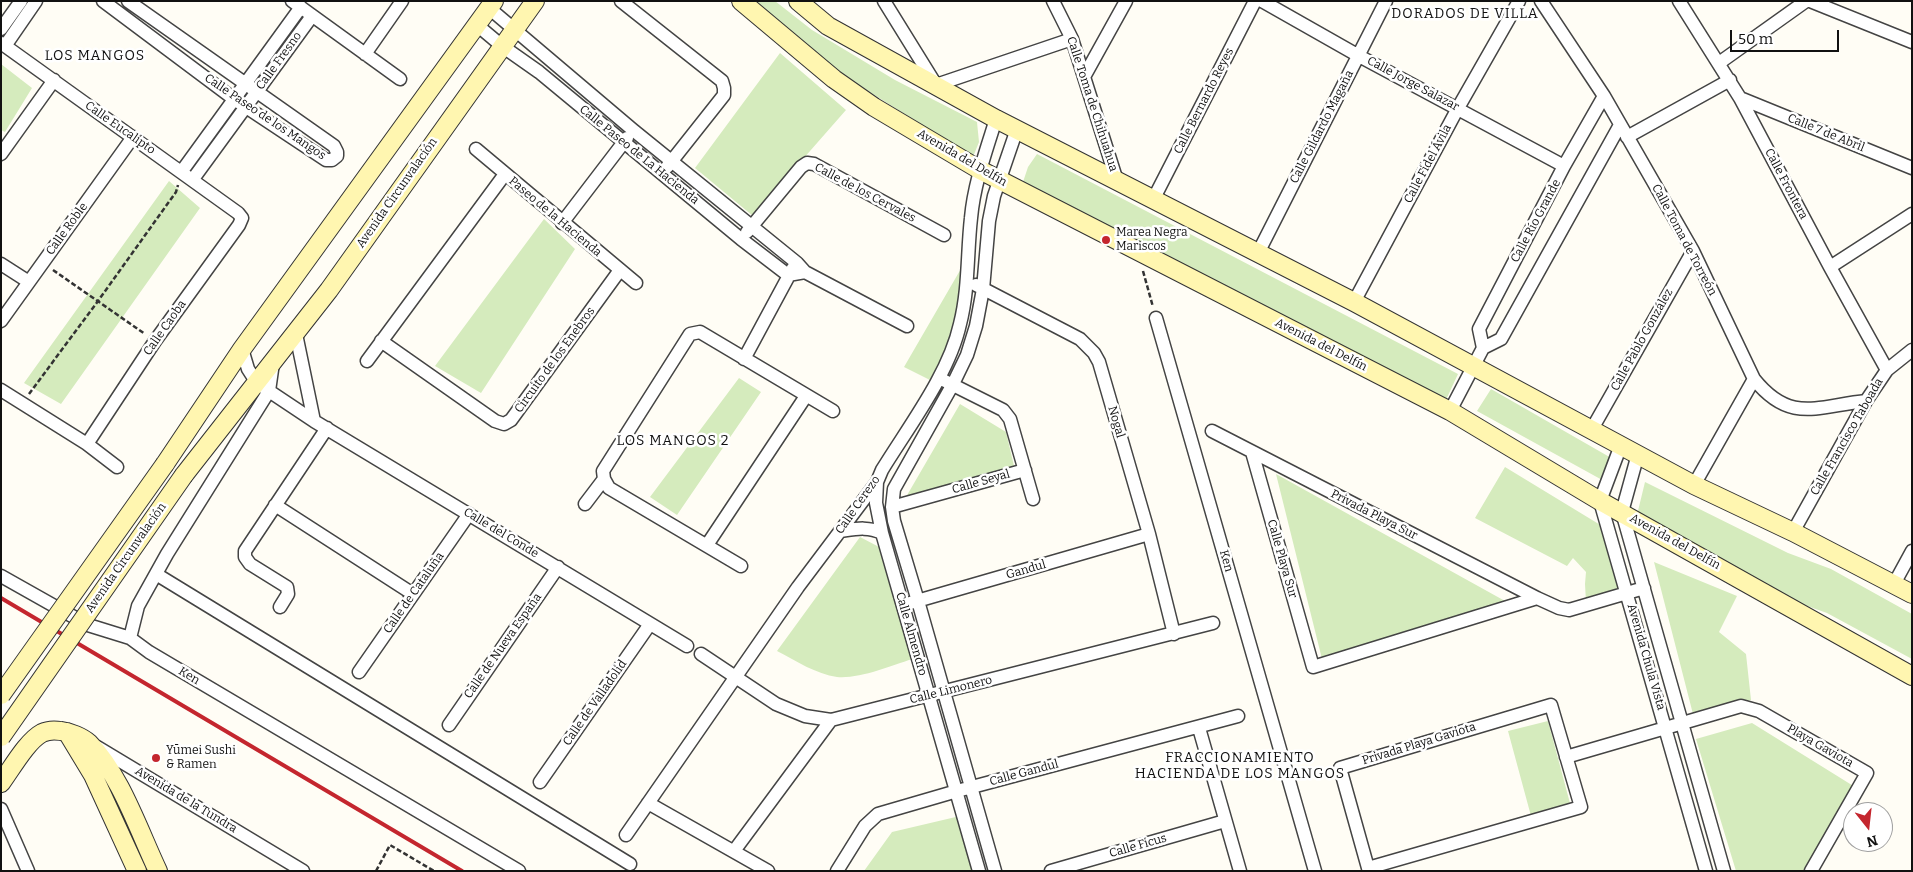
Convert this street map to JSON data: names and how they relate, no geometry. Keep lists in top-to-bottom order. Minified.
{"streets":{"street":["Calle Fresno","Calle Jorge Salazar","Calle Bernardo Reyes","Calle Toma de Chihuahua","Calle Paseo de los Mangos","Calle Gildardo Magaña","Calle Eucalipto","Calle 7 de Abril","Calle Paseo de La Hacienda","Avenida del Delfín","Calle Fidel Ávila","Calle Frontera","Avenida Circunvalación","Calle de los Cervales","Paseo de la Hacienda","Calle Río Grande","Calle Roble","Calle Toma de Torreón","Calle Caoba","Calle Pablo González","Circuito de los Enebros","Nogal","Calle Francisco Taboada","Calle Seyal","Calle Cerezo","Privada Playa Sur","Calle del Conde","Calle Playa Sur","Ken","Gandul","Calle de Cataluña","Calle Almendro","Calle de Nueva España","Avenida Chula Vista","Calle Limonero","Calle de Valladolid","Privada Playa Gaviota","Playa Gaviota","Calle Gandul","Avenida de la Tundra","Calle Ficus"]},"crossings":[["Calle Fresno","Calle Paseo de los Mangos"],["Calle Fresno","Calle Eucalipto"],["Calle Jorge Salazar","Calle Gildardo Magaña"],["Calle Jorge Salazar","Calle Fidel Ávila"],["Calle Jorge Salazar","Calle Río Grande"],["Calle Eucalipto","Calle Roble"],["Calle Eucalipto","Calle Caoba"],["Calle 7 de Abril","Calle Frontera"],["Calle Paseo de La Hacienda","Avenida Circunvalación"],["Calle Paseo de La Hacienda","Calle de los Cervales"],["Avenida del Delfín","Calle Río Grande"],["Avenida del Delfín","Calle Cerezo"],["Avenida del Delfín","Avenida Chula Vista"],["Calle Frontera","Calle Francisco Taboada"],["Paseo de la Hacienda","Circuito de los Enebros"],["Calle Río Grande","Calle Toma de Torreón"],["Calle Toma de Torreón","Calle Pablo González"],["Calle Toma de Torreón","Calle Francisco Taboada"],["Nogal","Calle Cerezo"],["Nogal","Gandul"],["Nogal","Calle Limonero"],["Calle Seyal","Calle Cerezo"],["Calle Seyal","Calle Almendro"],["Calle Cerezo","Calle Almendro"],["Calle Cerezo","Calle Limonero"],["Privada Playa Sur","Calle Playa Sur"],["Privada Playa Sur","Avenida Chula Vista"],["Calle del Conde","Calle de Cataluña"],["Calle del Conde","Calle de Nueva España"],["Calle del Conde","Calle de Valladolid"],["Gandul","Calle Almendro"],["Calle Almendro","Calle Limonero"],["Calle Almendro","Calle Gandul"],["Avenida Chula Vista","Playa Gaviota"]],"districts":["DORADOS DE VILLA","LOS MANGOS","LOS MANGOS 2","FRACCIONAMIENTO HACIENDA DE LOS MANGOS"],"places":["Marea Negra Mariscos","Yūmei Sushi & Ramen"],"scale_bar":"50 m","north":"bottom"}
